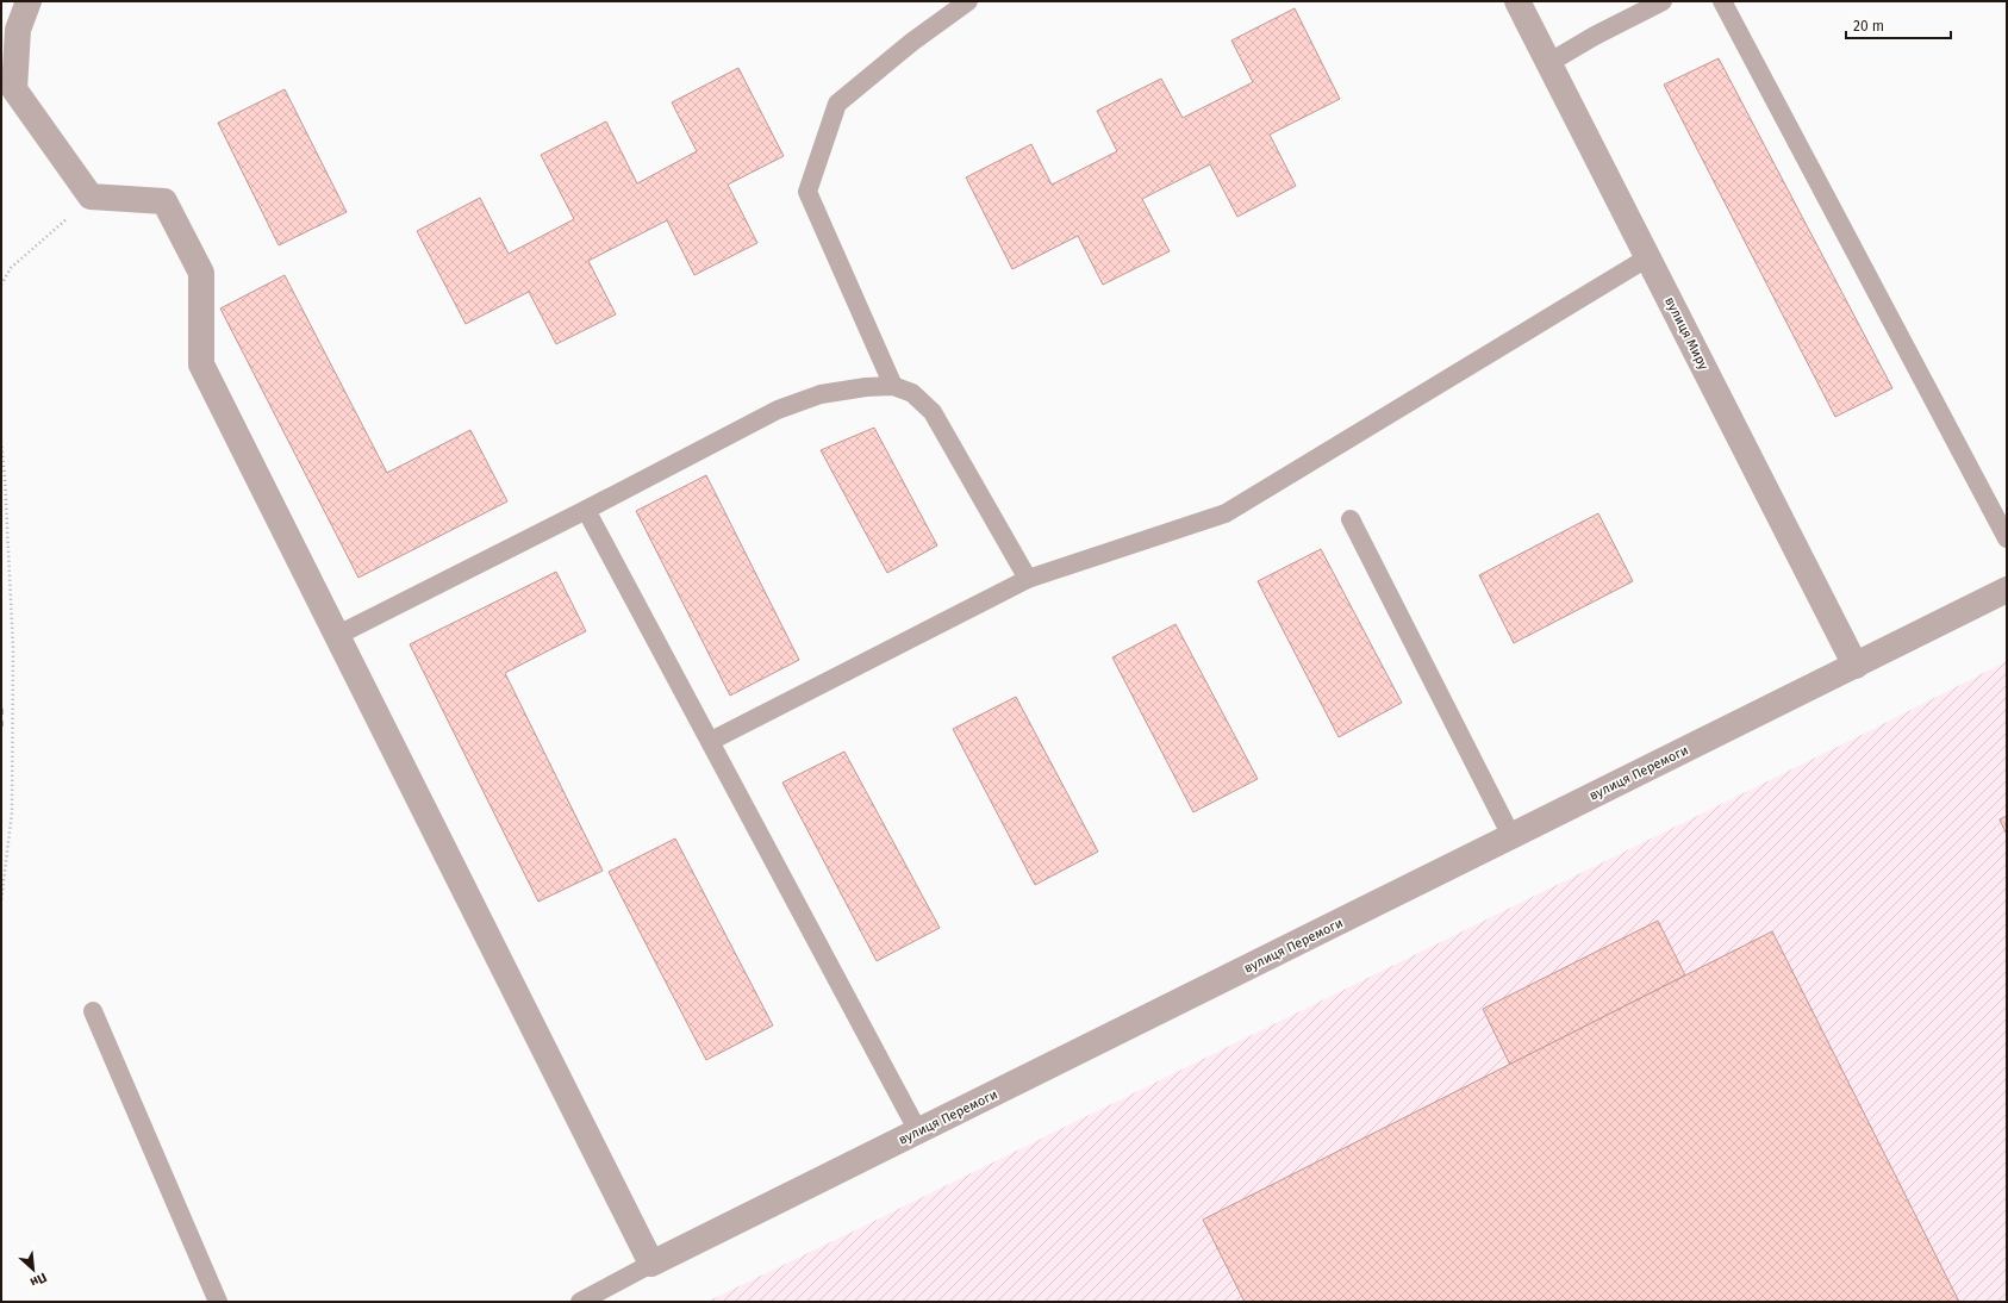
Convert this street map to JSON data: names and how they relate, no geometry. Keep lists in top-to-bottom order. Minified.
{"streets":{"street":["вулиця Миру","вулиця Перемоги"]},"crossings":[["вулиця Миру","вулиця Перемоги"]],"scale_bar":"20 m","north":"bottom right"}
